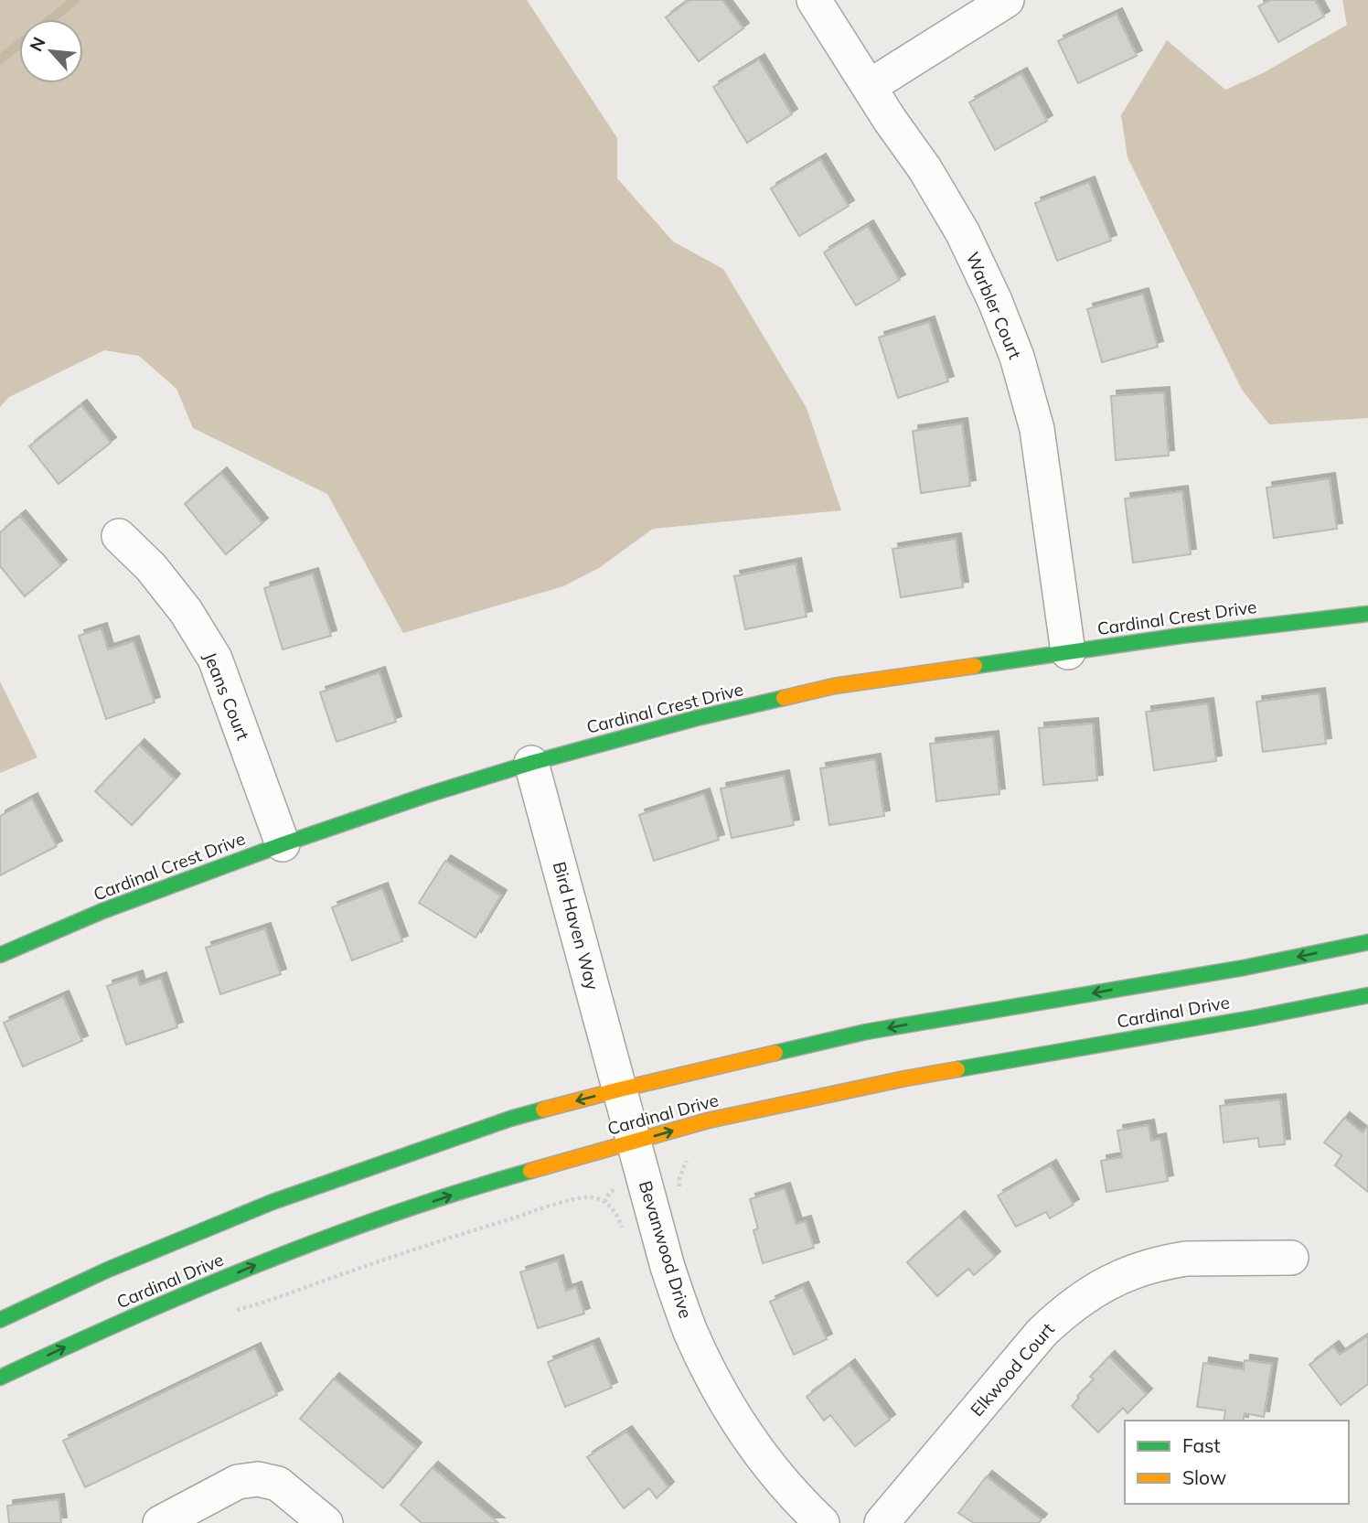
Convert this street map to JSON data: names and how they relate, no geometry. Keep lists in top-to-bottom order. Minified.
{"streets":{"main road":["Cardinal Crest Drive","Cardinal Drive"],"street":["Warbler Court","Jeans Court","Bird Haven Way","Bevanwood Drive","Elkwood Court"]},"crossings":[["Warbler Court","Cardinal Crest Drive"],["Cardinal Crest Drive","Jeans Court"],["Cardinal Crest Drive","Bird Haven Way"],["Bird Haven Way","Cardinal Drive"],["Bird Haven Way","Bevanwood Drive"],["Cardinal Drive","Bevanwood Drive"]],"legend":["Fast","Slow"],"north":"top left"}
